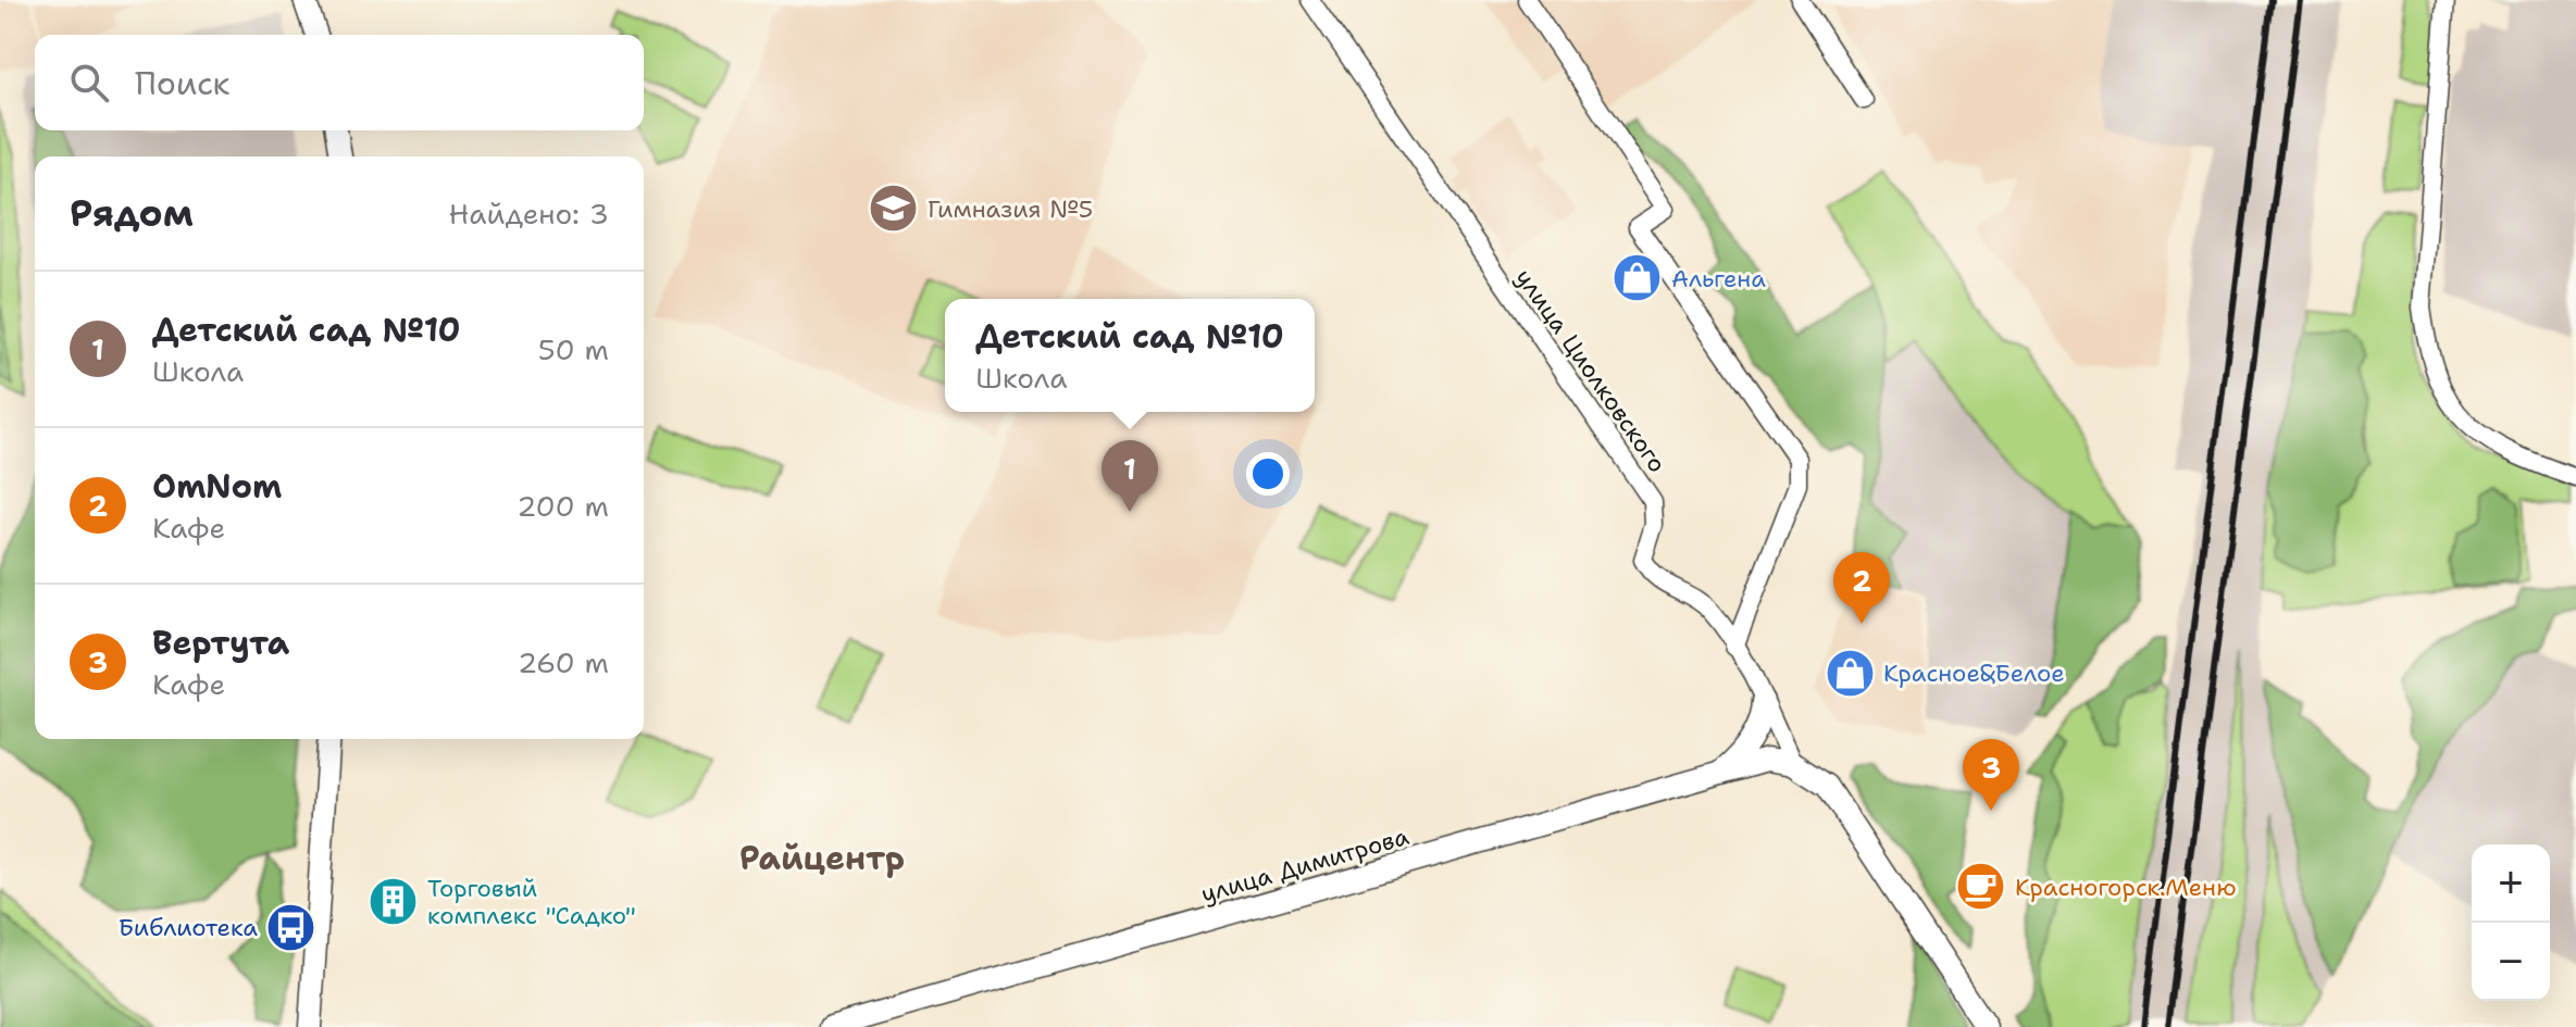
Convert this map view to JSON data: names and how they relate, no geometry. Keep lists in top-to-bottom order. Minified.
{"streets":{"street":["улица Циолковского","улица Димитрова"]},"crossings":[["улица Циолковского","улица Димитрова"]],"districts":["Райцентр"],"places":{"school or university":["Гимназия №5"],"shop":["Альгена","Красное&Белое"],"cafe":["Красногорск.Меню"],"building":["Торговый комплекс \"Садко\""],"bus stop":["Библиотека"]},"page":{"search":"Поиск","heading":["Рядом","Найдено: 3"],"list":[{"mark":"1","name":"Детский сад №10","note":"Школа","value":"50 m"},{"mark":"2","name":"OmNom","note":"Кафе","value":"200 m"},{"mark":"3","name":"Вертута","note":"Кафе","value":"260 m"}],"popup":["Детский сад №10","Школа"],"pins":["1","2","3"],"map_buttons":["+","−"]}}
